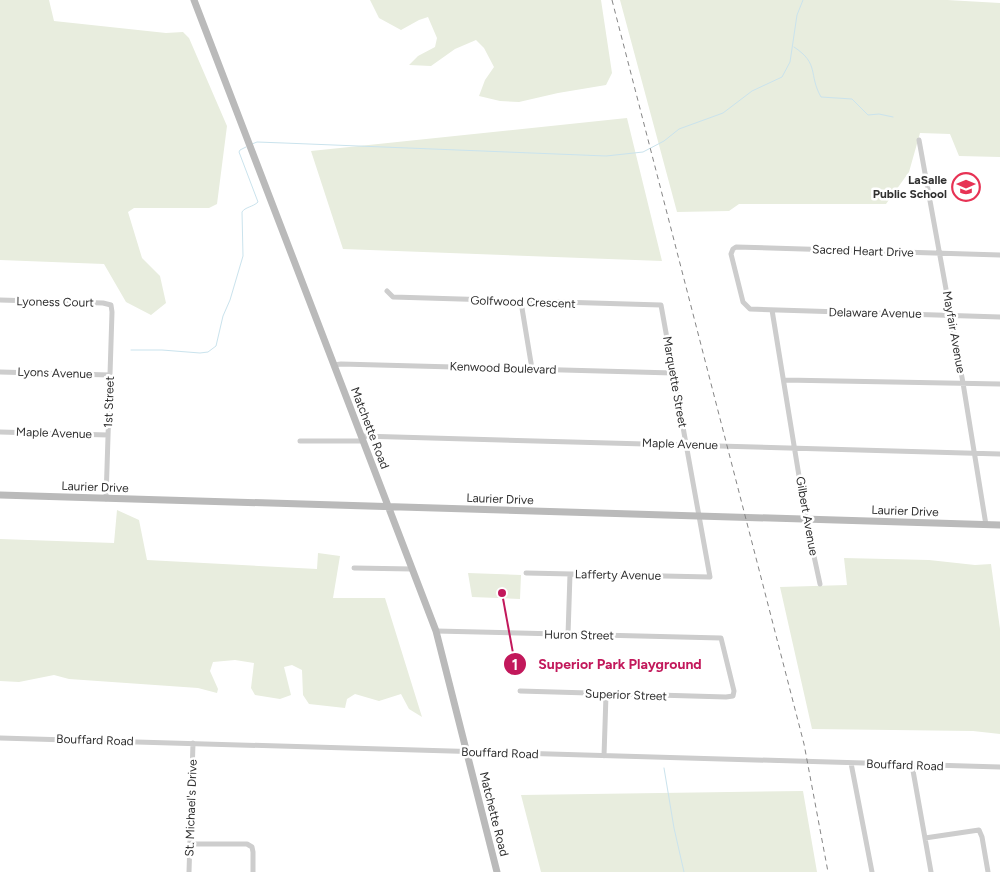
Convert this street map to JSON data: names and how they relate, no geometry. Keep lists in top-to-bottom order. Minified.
{"streets":{"street":["Sacred Heart Drive","Lyoness Court","Golfwood Crescent","Delaware Avenue","Mayfair Avenue","Kenwood Boulevard","Lyons Avenue","Marquette Street","1st Street","Matchette Road","Maple Avenue","Laurier Drive","Gilbert Avenue","Lafferty Avenue","Huron Street","Superior Street","Bouffard Road","St. Michael's Drive"]},"crossings":[["Sacred Heart Drive","Delaware Avenue"],["Sacred Heart Drive","Mayfair Avenue"],["Lyoness Court","1st Street"],["Golfwood Crescent","Marquette Street"],["Delaware Avenue","Mayfair Avenue"],["Delaware Avenue","Gilbert Avenue"],["Mayfair Avenue","Maple Avenue"],["Mayfair Avenue","Laurier Drive"],["Kenwood Boulevard","Marquette Street"],["Kenwood Boulevard","Matchette Road"],["Lyons Avenue","1st Street"],["Marquette Street","Maple Avenue"],["Marquette Street","Laurier Drive"],["Marquette Street","Lafferty Avenue"],["1st Street","Maple Avenue"],["1st Street","Laurier Drive"],["Matchette Road","Maple Avenue"],["Matchette Road","Laurier Drive"],["Matchette Road","Huron Street"],["Matchette Road","Bouffard Road"],["Maple Avenue","Gilbert Avenue"],["Laurier Drive","Gilbert Avenue"],["Huron Street","Superior Street"],["Bouffard Road","St. Michael's Drive"]],"places":{"school or university":["LaSalle Public School"],"other":["Superior Park Playground"]}}
